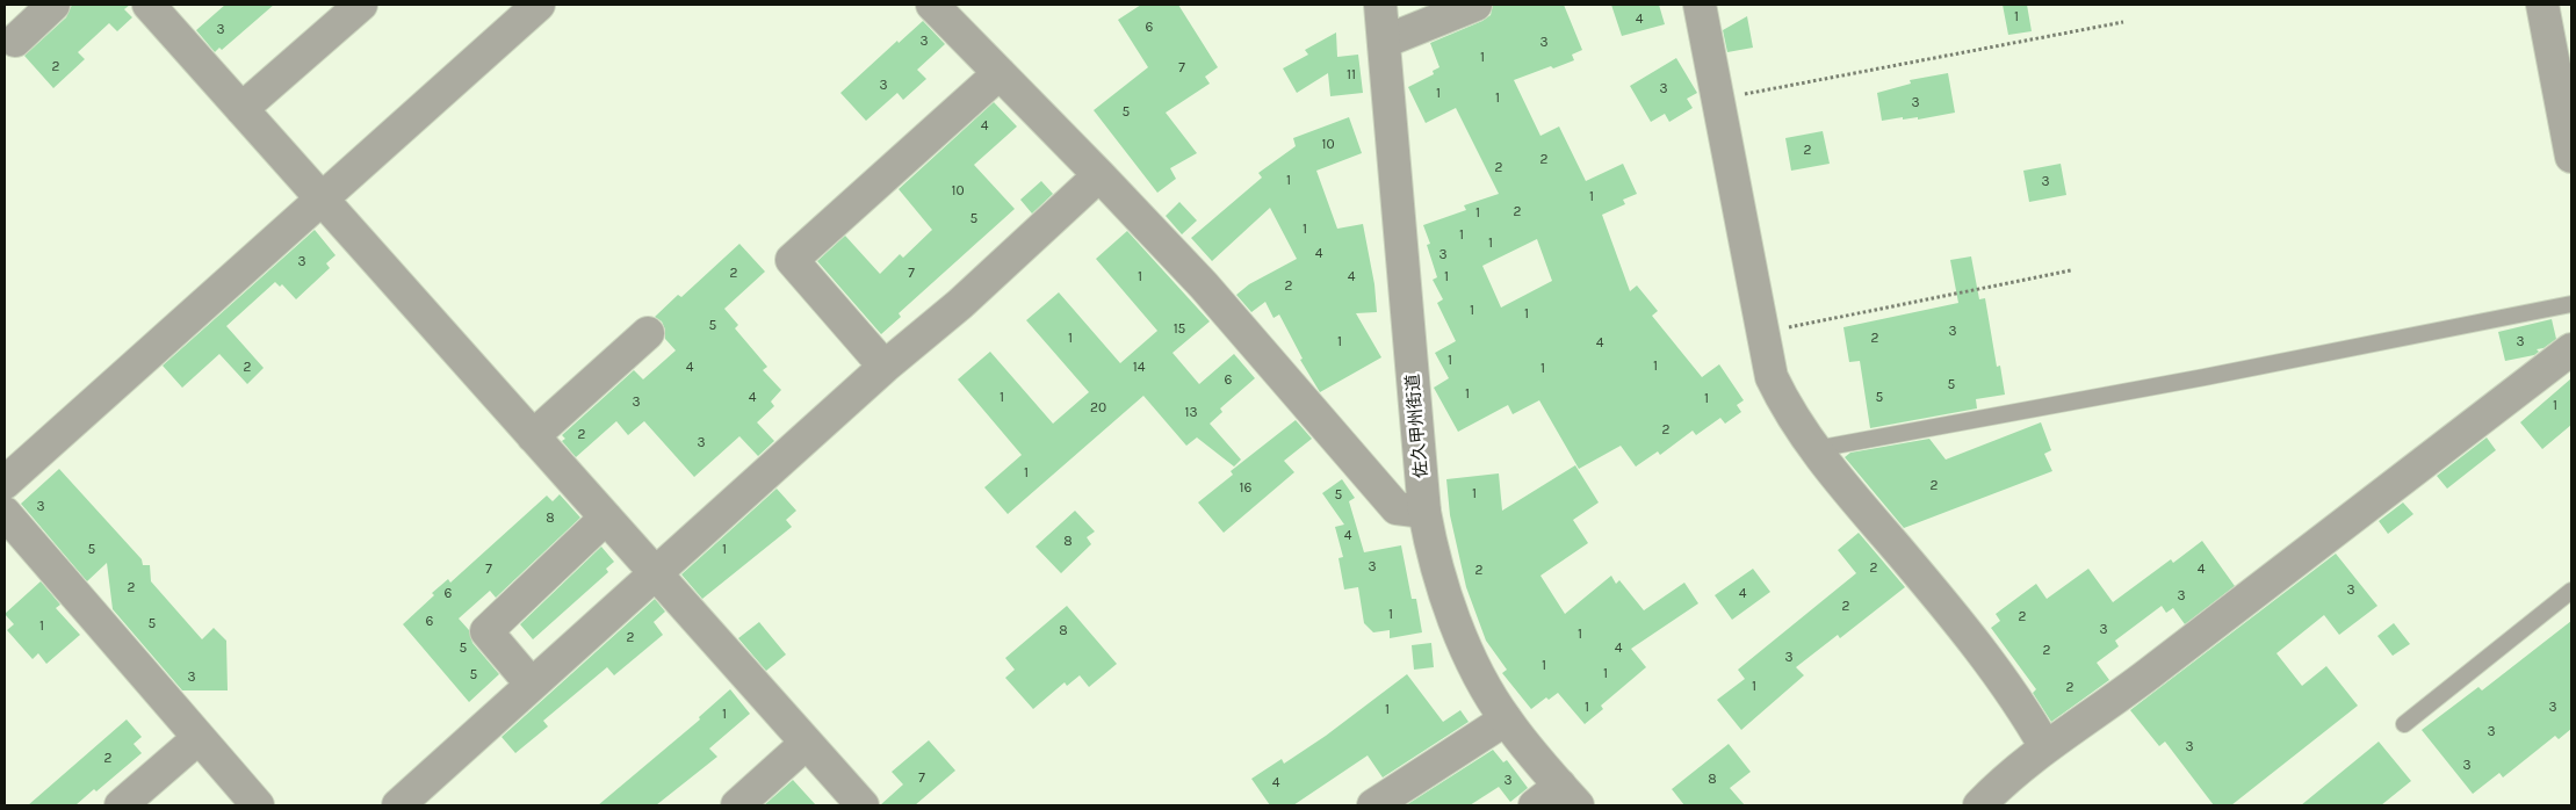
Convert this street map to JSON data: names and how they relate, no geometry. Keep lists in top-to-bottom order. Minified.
{"streets":{"street":["佐久甲州街道"]},"house_numbers":["1","4","6","3","3","3","1","2","7","11","3","3","1","1","3","5","4","10","2","2","2","1","3","10","1","2","1","5","1","1","1","4","3","3","2","7","1","4","1","2","1","1","5","15","3","1","2","1","3","4","1","1","2","4","14","1","6","5","1","4","1","5","1","3","1","20","13","2","2","3","1","2","16","1","5","3","8","4","8","5","1","3","2","7","4","2","2","3","6","4","3","2","1","2","6","5","1","3","8","1","2","5","4","2","3","1","1","5","3","1","2","1","3","1","1","3","3","2","3","7","8","3","4"]}
